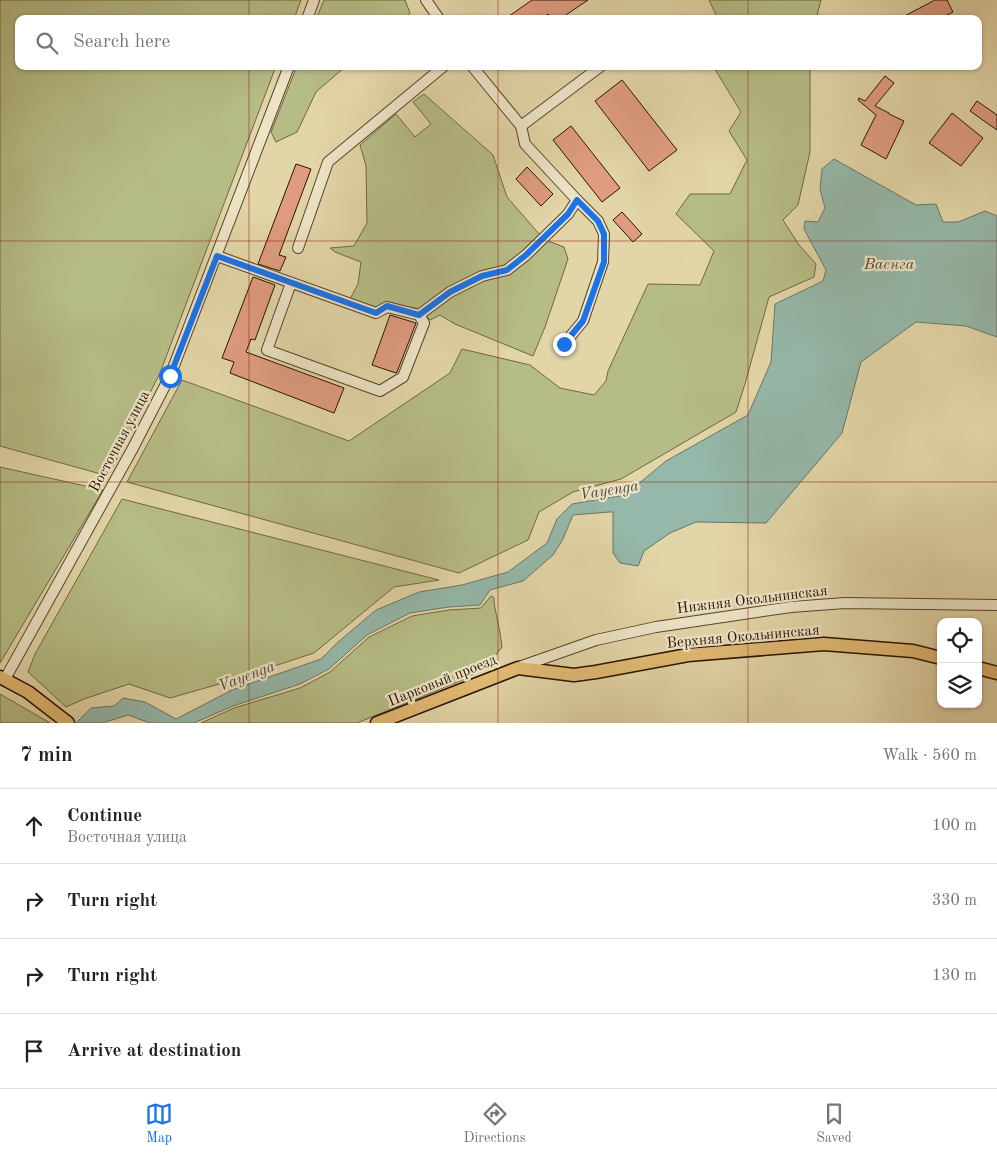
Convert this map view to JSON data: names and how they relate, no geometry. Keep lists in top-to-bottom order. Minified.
{"streets":{"main road":["Верхняя Окольнинская","Парковый проезд"],"street":["Восточная улица","Нижняя Окольнинская"]},"crossings":[["Нижняя Окольнинская","Верхняя Окольнинская"],["Нижняя Окольнинская","Парковый проезд"],["Верхняя Окольнинская","Парковый проезд"]],"water":["Ваенга","Vayenga"],"page":{"search":"Search here","heading":["7 min","Walk · 560 m"],"list":[["Continue","Восточная улица","100 m"],["Turn right","330 m"],["Turn right","130 m"],"Arrive at destination"],"nav":["Map","Directions","Saved"]}}
